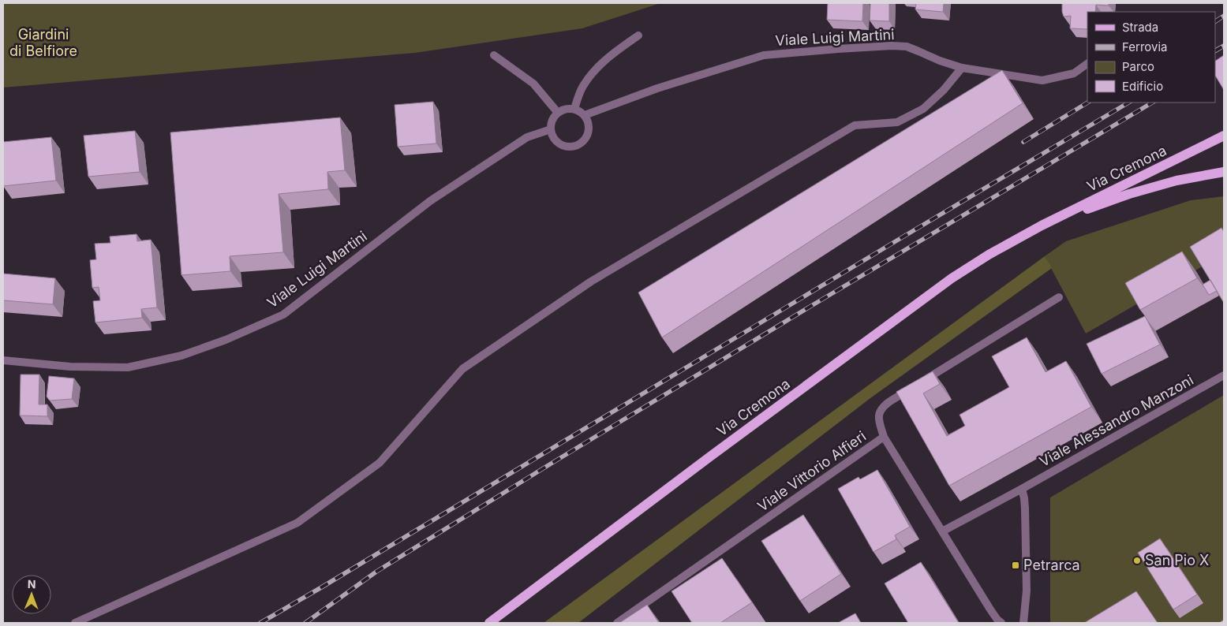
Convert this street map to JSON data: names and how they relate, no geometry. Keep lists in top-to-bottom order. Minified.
{"streets":{"main road":["Via Cremona"],"street":["Viale Luigi Martini","Viale Alessandro Manzoni","Viale Vittorio Alfieri"]},"parks":["Giardini di Belfiore"],"places":{"other":["San Pio X"],"transit":["Petrarca"]},"legend":["Strada","Ferrovia","Parco","Edificio"],"north":"top"}
